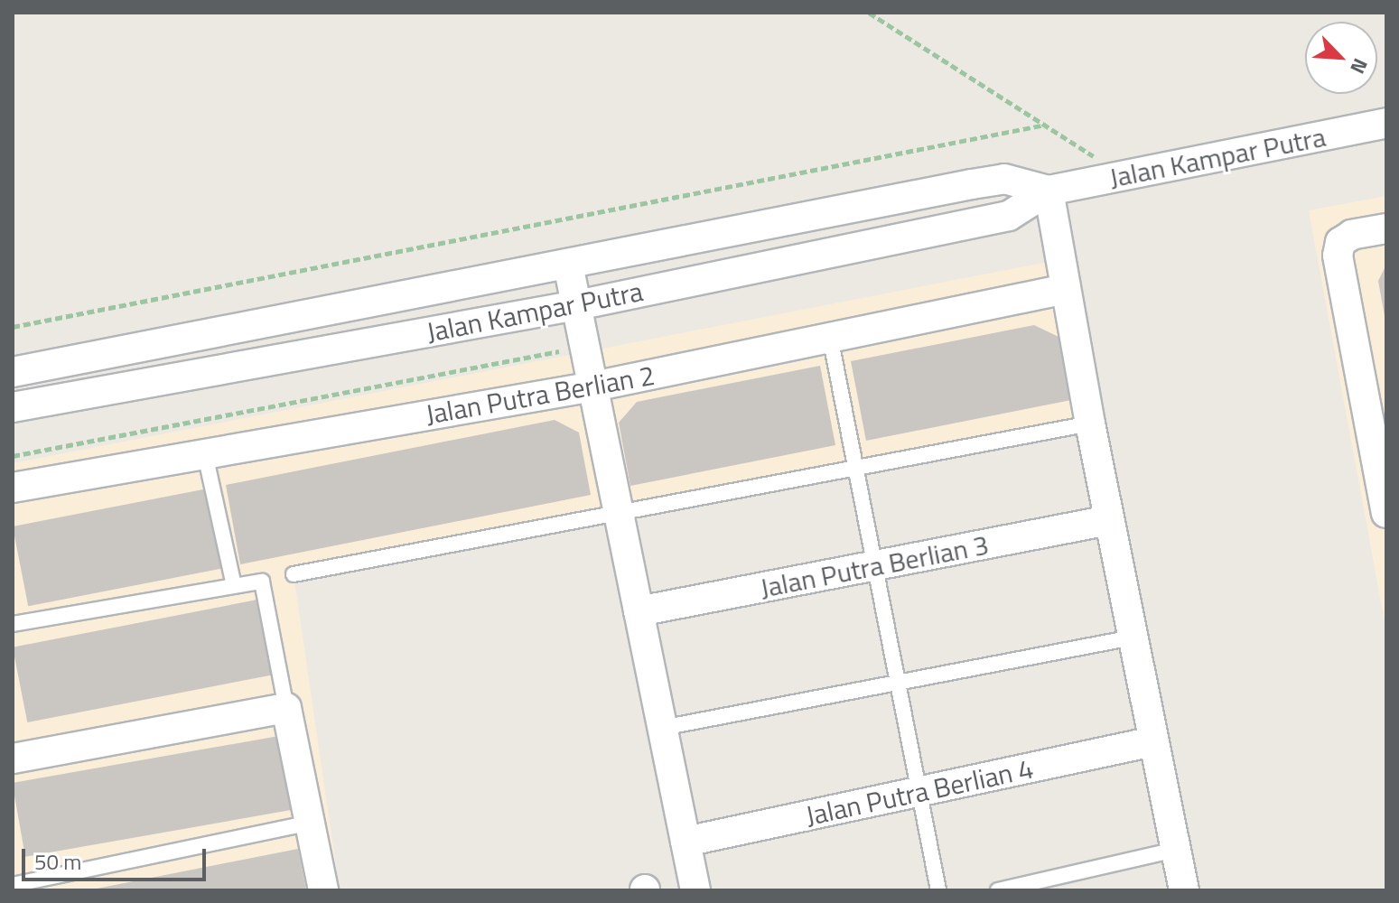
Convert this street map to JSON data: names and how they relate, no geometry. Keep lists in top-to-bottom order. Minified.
{"streets":{"street":["Jalan Kampar Putra","Jalan Putra Berlian 2","Jalan Putra Berlian 3","Jalan Putra Berlian 4"]},"scale_bar":"50 m","north":"bottom right"}
